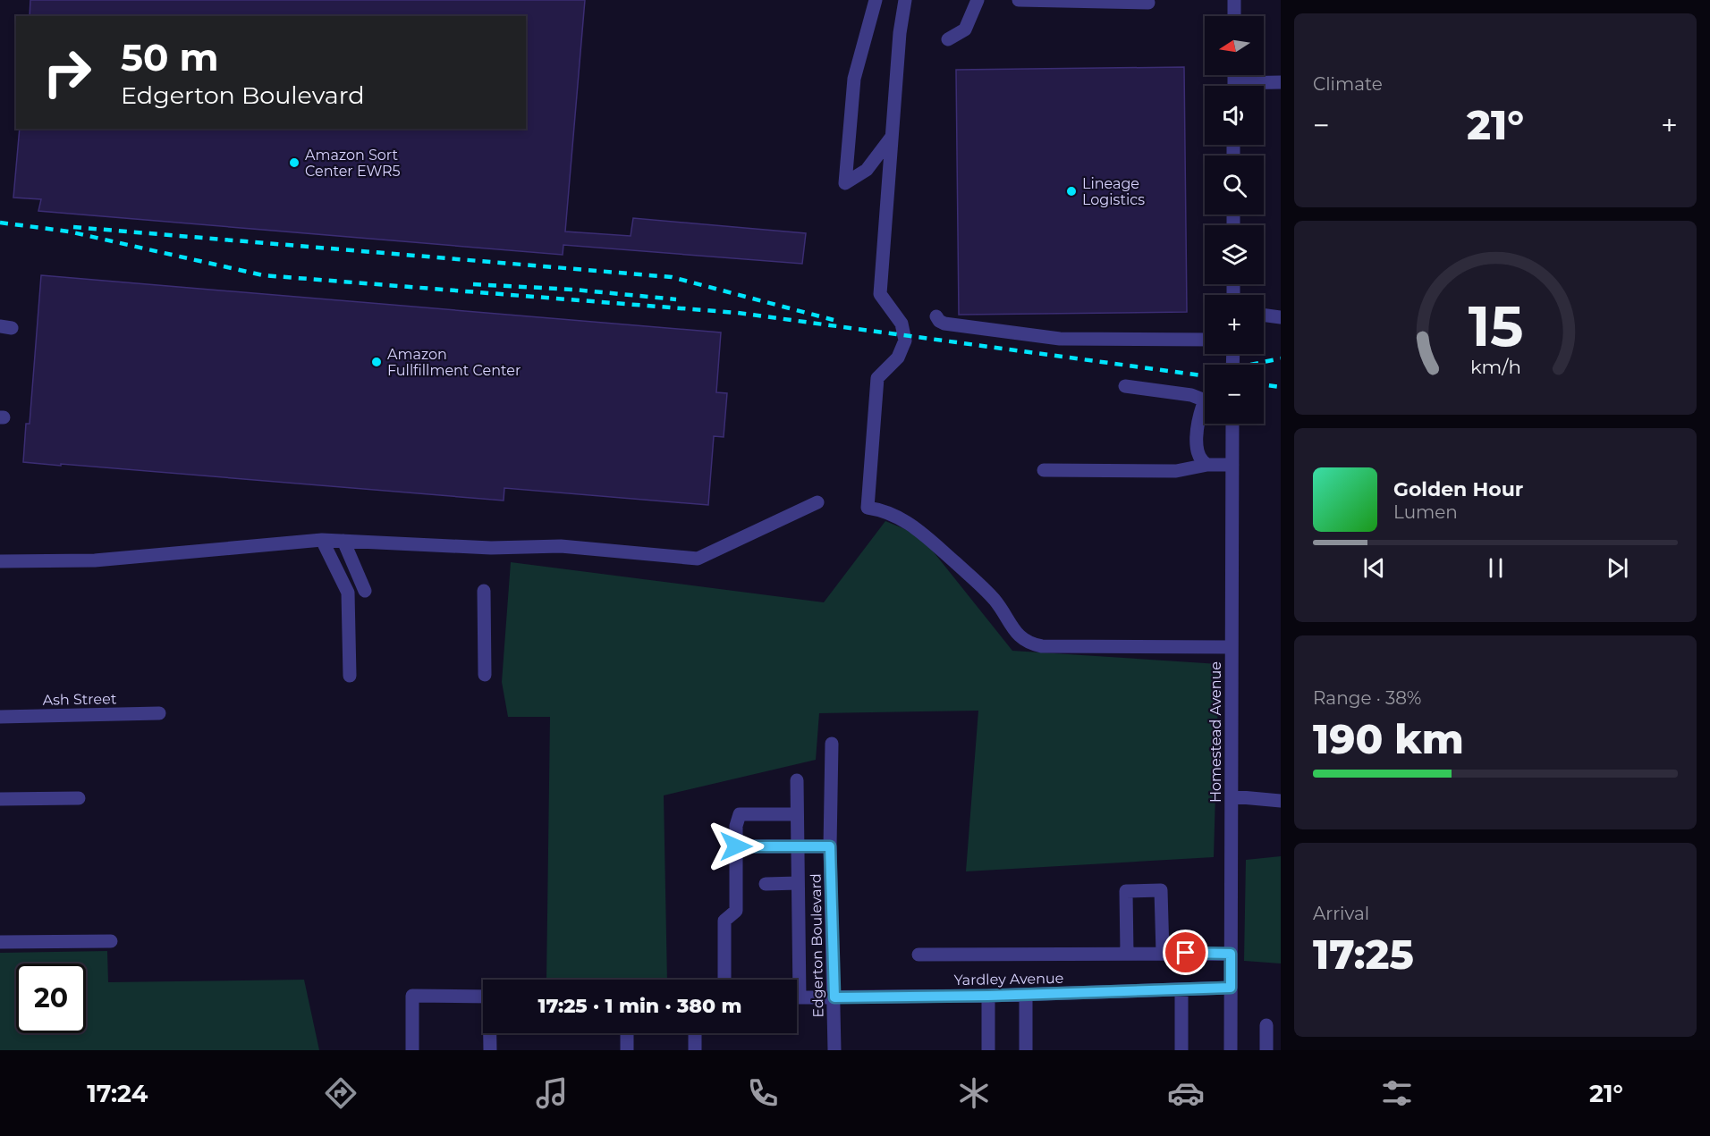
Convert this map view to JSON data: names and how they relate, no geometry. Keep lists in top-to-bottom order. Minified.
{"streets":{"street":["Ash Street","Homestead Avenue","Edgerton Boulevard","Yardley Avenue"]},"crossings":[["Homestead Avenue","Yardley Avenue"],["Edgerton Boulevard","Yardley Avenue"]],"places":["Amazon Sort Center EWR5","Lineage Logistics","Amazon Fullfillment Center"],"north":"left","page":{"tile":["Climate",["Range · 38%","190 km"],["Arrival","17:25"]],"map_buttons":["+","−"],"turn":["50 m","Edgerton Boulevard"],"heat":["−","21°","+"],"song":["Golden Hour","Lumen"],"limit":"20","trip":"17:25 · 1 min · 380 m","tabs":["17:24","21°"],"gauge":["15","km/h"]}}
